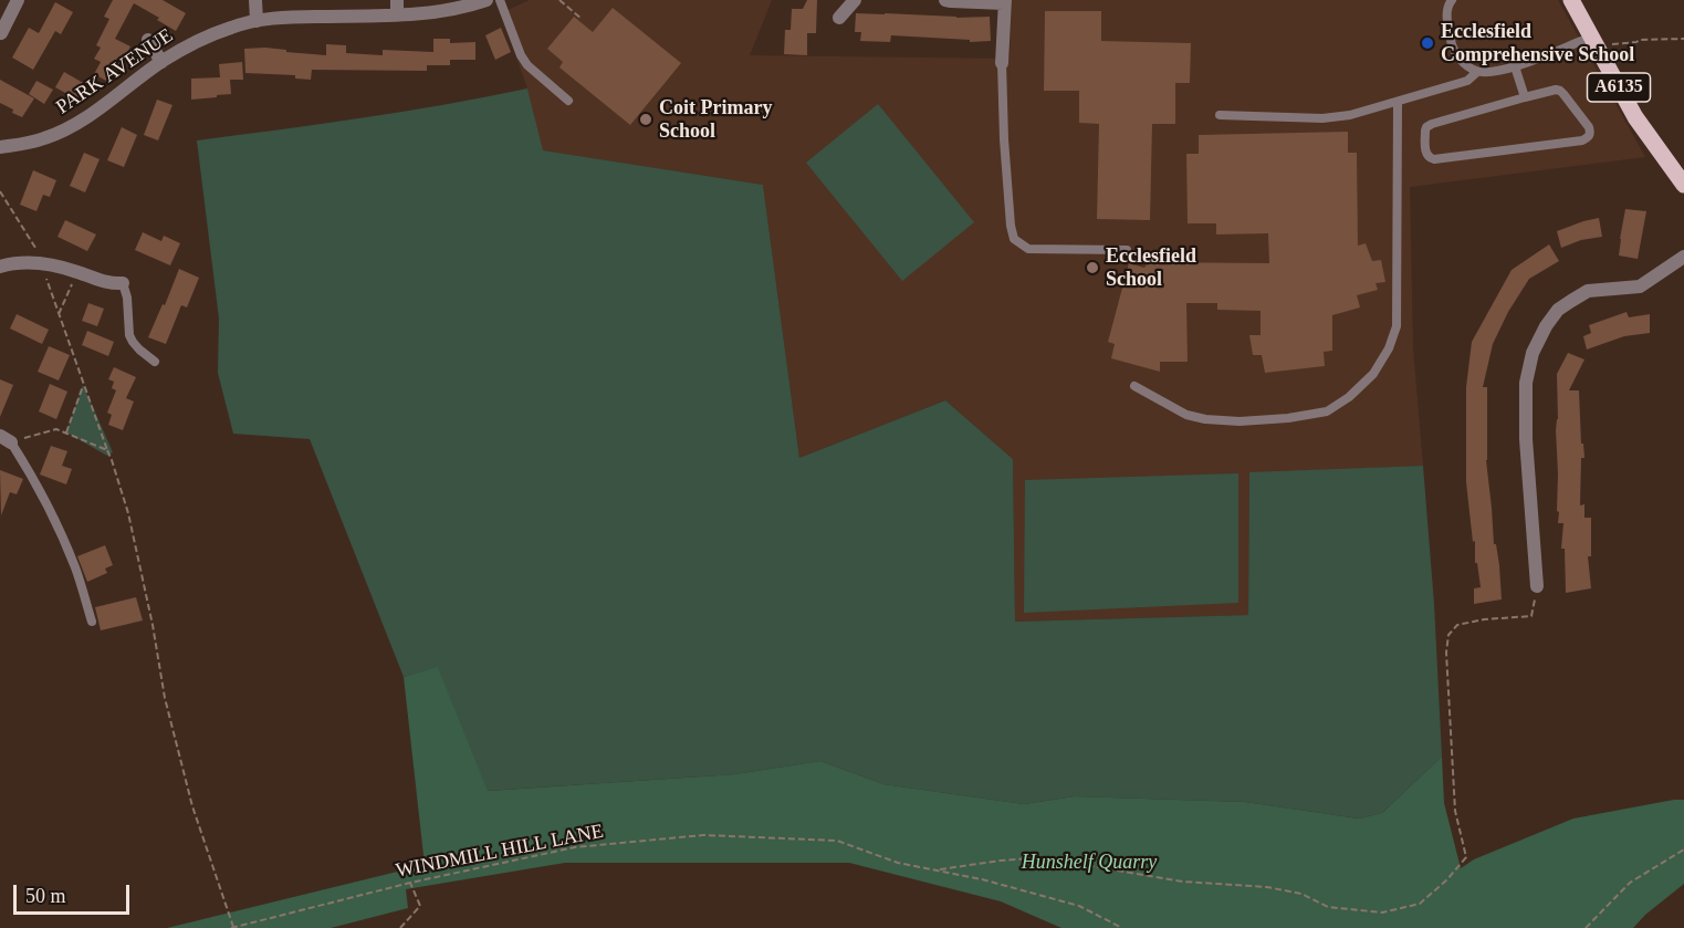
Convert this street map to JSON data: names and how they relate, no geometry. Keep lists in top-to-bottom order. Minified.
{"streets":{"main road":["A6135"],"street":["PARK AVENUE"],"path":["WINDMILL HILL LANE"]},"parks":["Hunshelf Quarry"],"places":["Ecclesfield Comprehensive School","Coit Primary School","Ecclesfield School"],"scale_bar":"50 m"}
